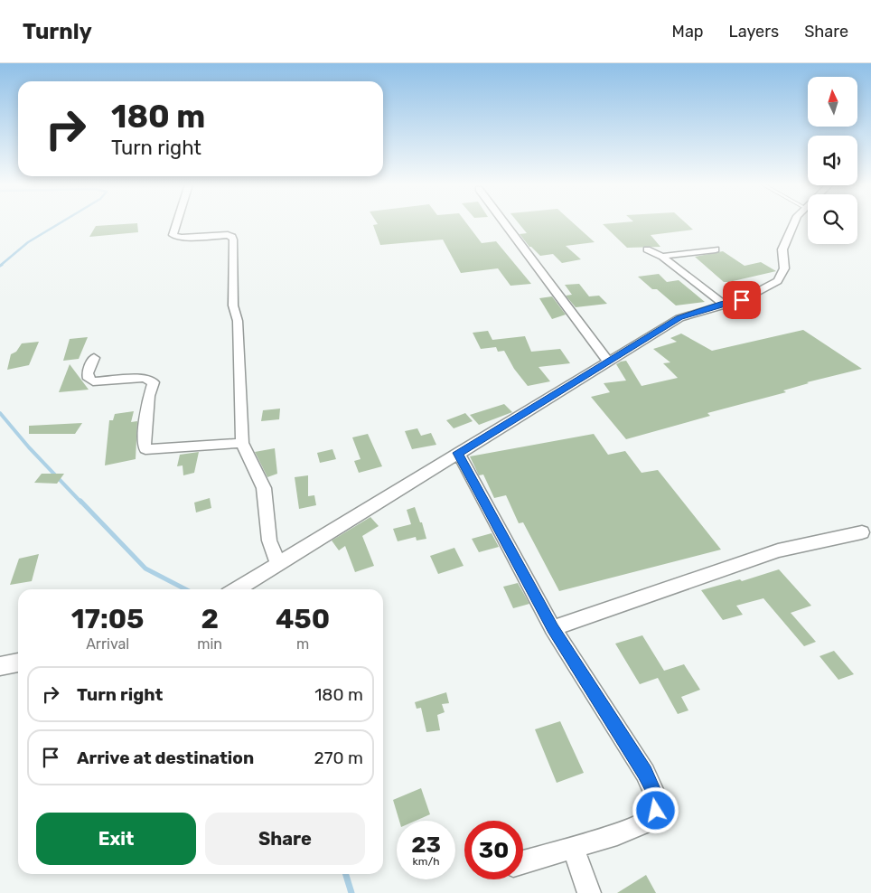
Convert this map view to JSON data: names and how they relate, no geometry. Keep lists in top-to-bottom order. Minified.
{"north":"top","page":{"header":"Turnly","nav":["Map","Layers","Share"],"turn":["180 m","Turn right"],"eta":["17:05","Arrival","2","min","450","m"],"list":[{"name":"Turn right","value":"180 m"},{"name":"Arrive at destination","value":"270 m"}],"buttons":["Exit","Share"],"speed":"23 km/h","limit":"30"}}
